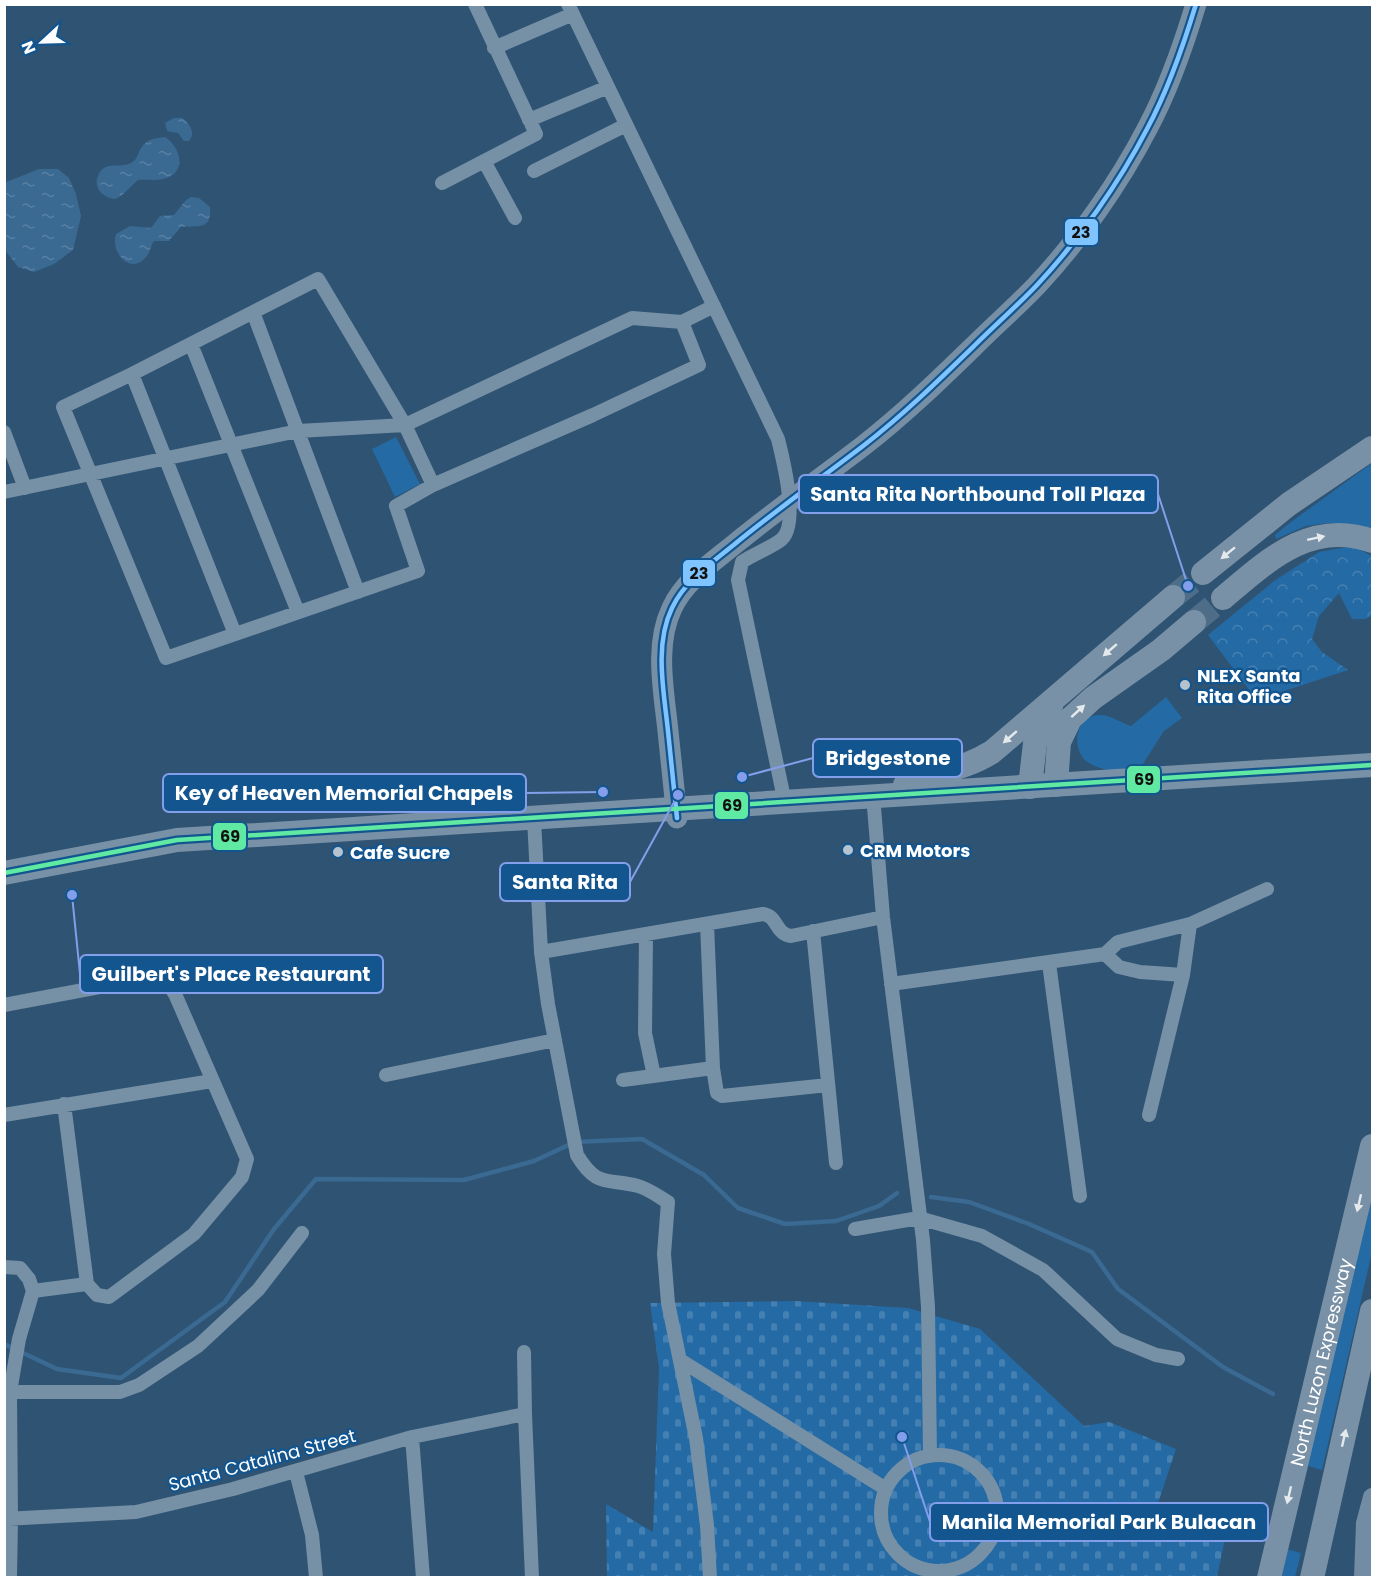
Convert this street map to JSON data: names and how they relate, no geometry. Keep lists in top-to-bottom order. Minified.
{"streets":{"highway":["North Luzon Expressway"],"street":["Santa Catalina Street"]},"places":["Santa Rita Northbound Toll Plaza","NLEX Santa Rita Office","Bridgestone","Key of Heaven Memorial Chapels","Santa Rita","CRM Motors","Cafe Sucre","Guilbert's Place Restaurant","Manila Memorial Park Bulacan"],"lines":["transit line 23","transit line 69"],"north":"left"}
